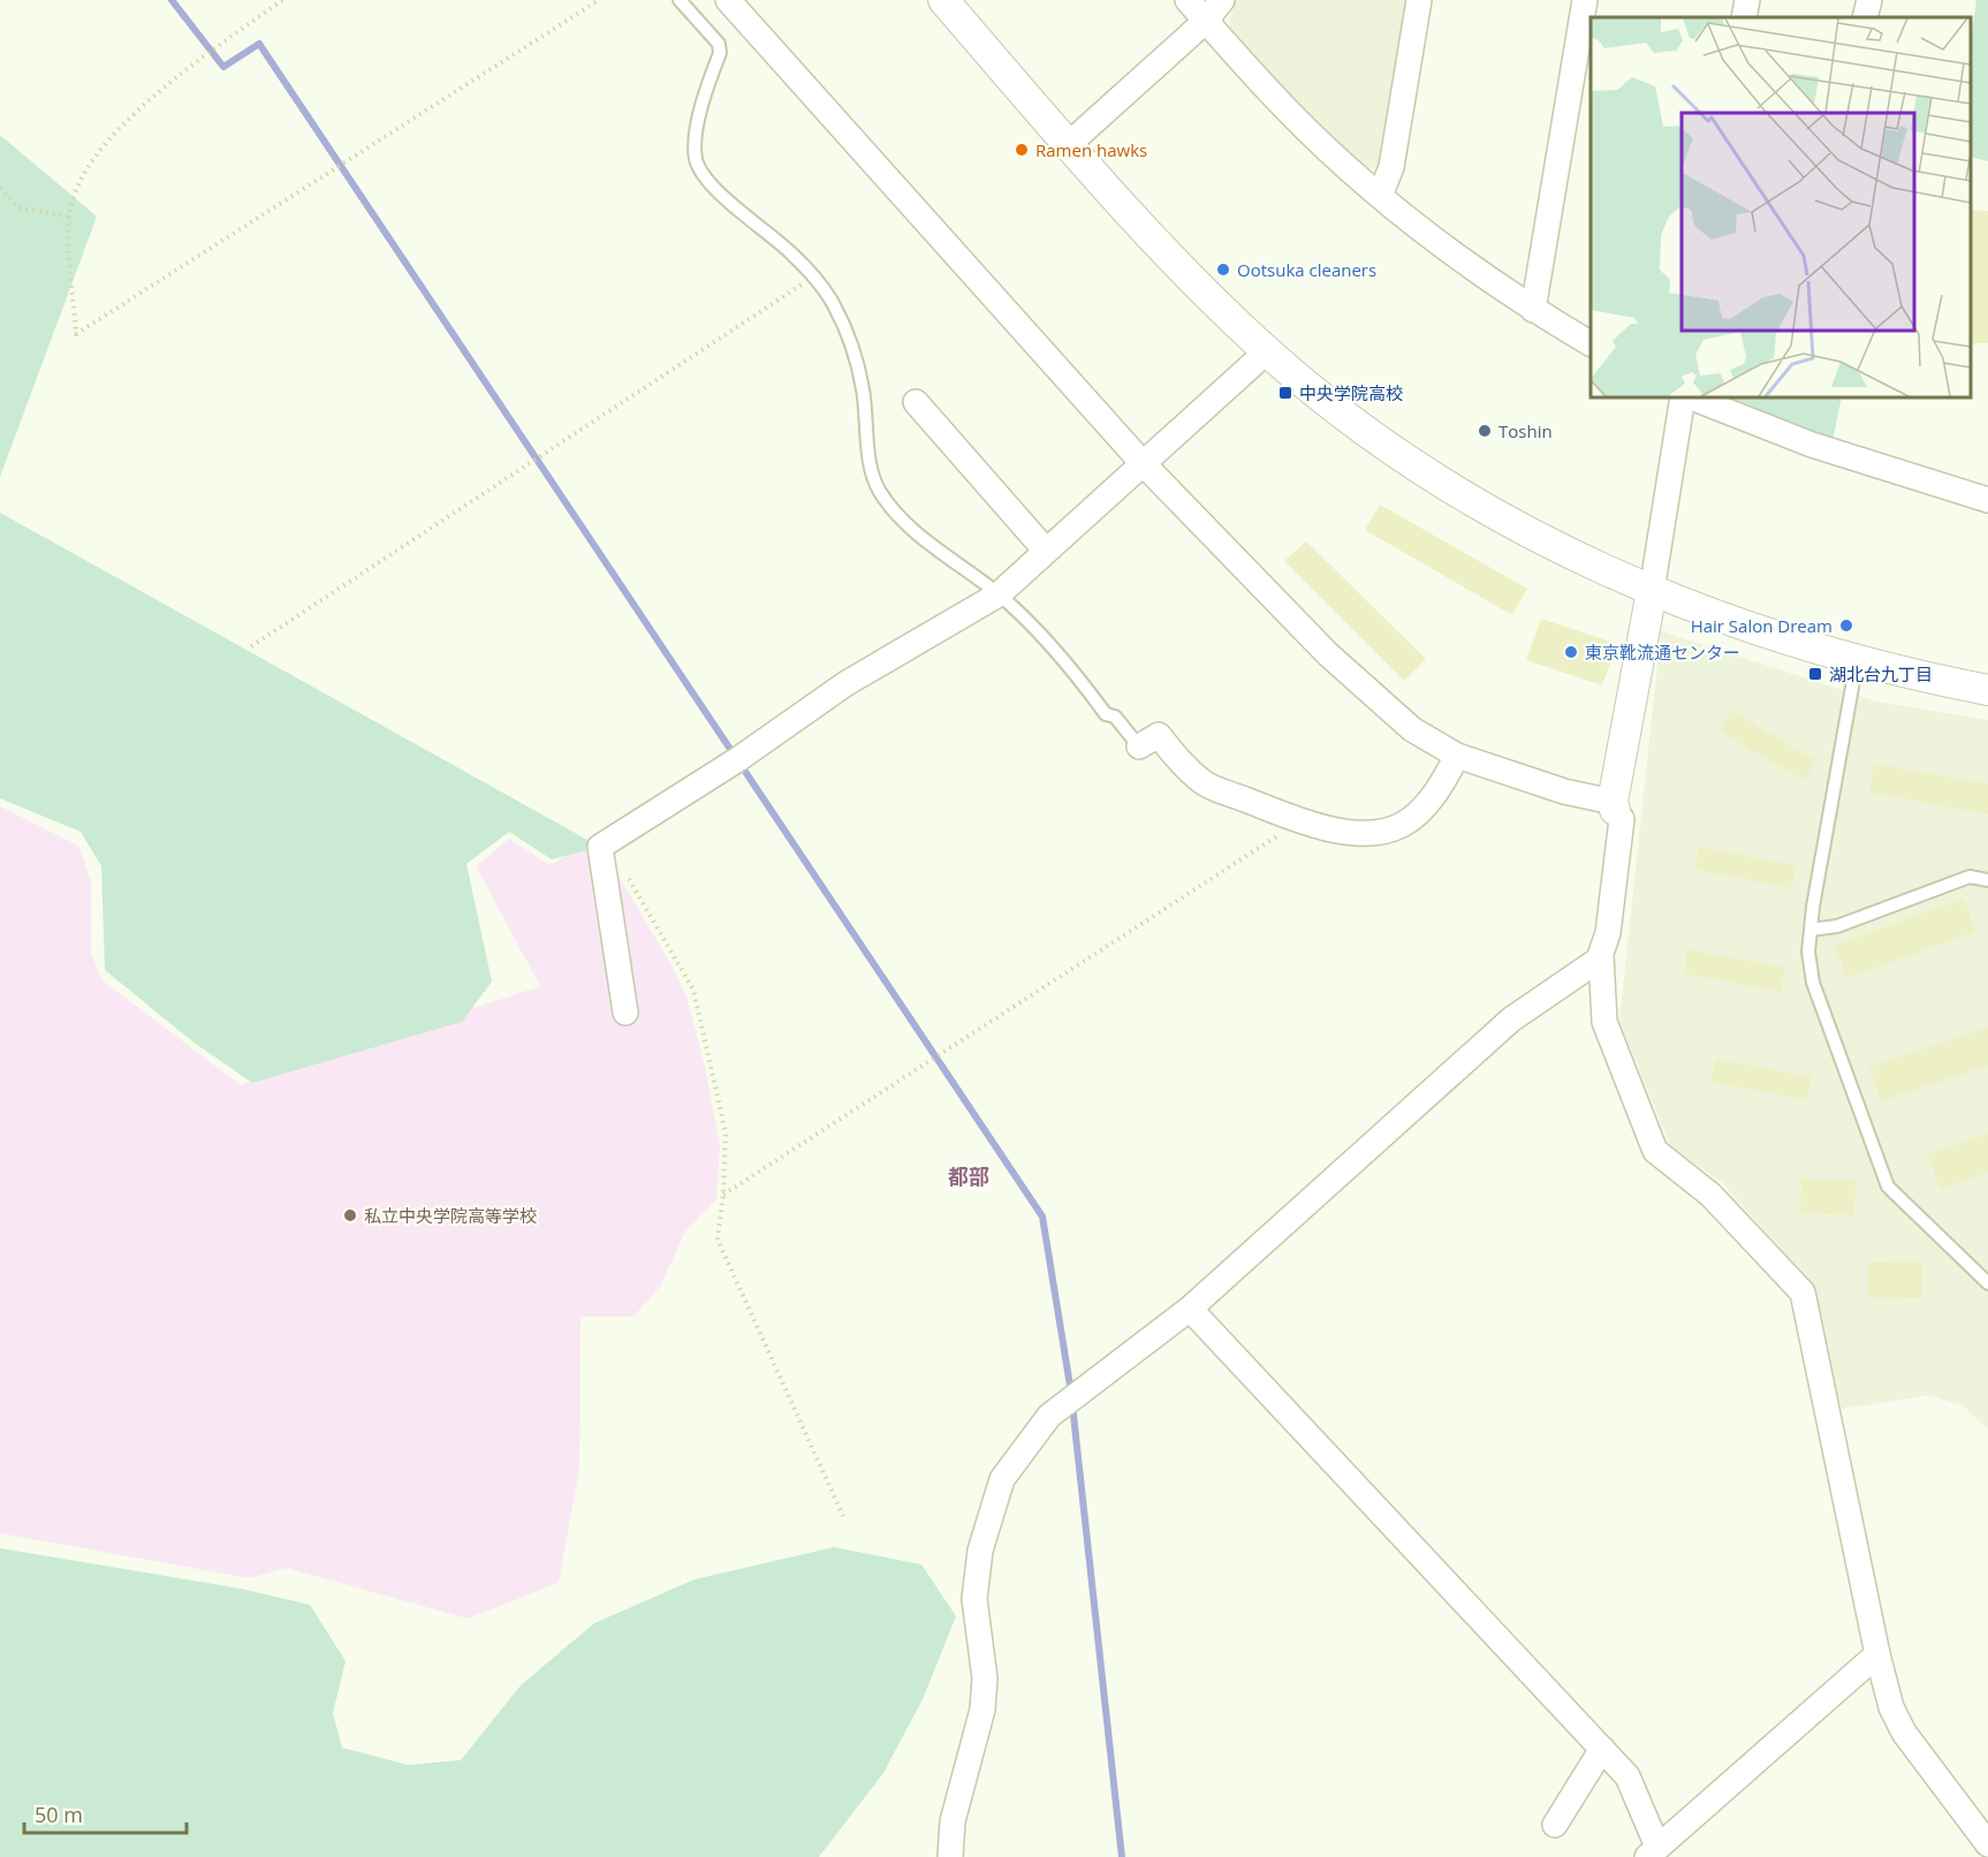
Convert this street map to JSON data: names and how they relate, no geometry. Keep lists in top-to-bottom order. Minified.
{"districts":["都部"],"places":{"other":["Ramen hawks","Ootsuka cleaners","Toshin","Hair Salon Dream","東京靴流通センター","私立中央学院高等学校"],"transit":["中央学院高校","湖北台九丁目"]},"scale_bar":"50 m"}
